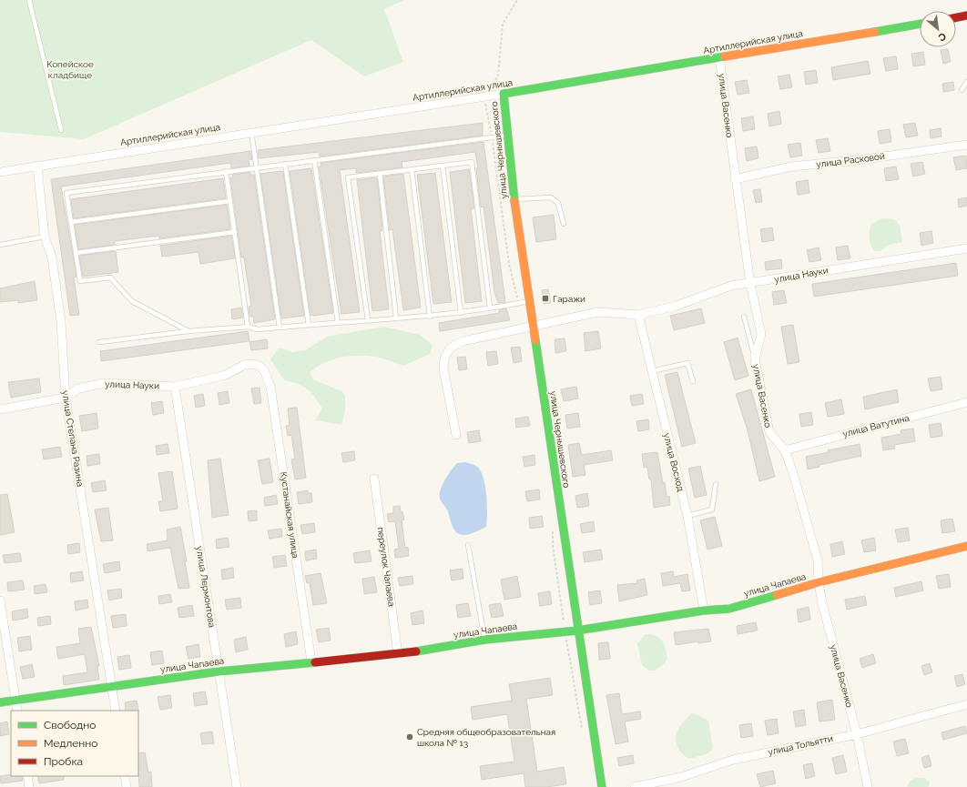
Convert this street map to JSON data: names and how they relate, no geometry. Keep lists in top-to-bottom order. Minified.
{"streets":{"street":["Артиллерийская улица","улица Васенко","улица Чернышевского","улица Расковой","улица Науки","улица Ватутина","улица Степана Разина","улица Восход","Кустанайская улица","переулок Чапаева","улица Чапаева","улица Лермонтова","улица Тольятти"]},"crossings":[["Артиллерийская улица","улица Васенко"],["Артиллерийская улица","улица Чернышевского"],["Артиллерийская улица","улица Степана Разина"],["улица Васенко","улица Расковой"],["улица Васенко","улица Науки"],["улица Васенко","улица Ватутина"],["улица Васенко","улица Чапаева"],["улица Васенко","улица Тольятти"],["улица Чернышевского","улица Науки"],["улица Чернышевского","улица Чапаева"],["улица Науки","улица Степана Разина"],["улица Науки","улица Восход"],["улица Науки","Кустанайская улица"],["улица Науки","улица Лермонтова"],["улица Степана Разина","улица Чапаева"],["улица Восход","улица Чапаева"],["Кустанайская улица","улица Чапаева"],["переулок Чапаева","улица Чапаева"],["улица Чапаева","улица Лермонтова"]],"parks":["Копейское кладбище"],"places":{"transit":["Гаражи"],"other":["Средняя общеобразовательная школа № 13"]},"legend":["Свободно","Медленно","Пробка"],"north":"bottom right"}
